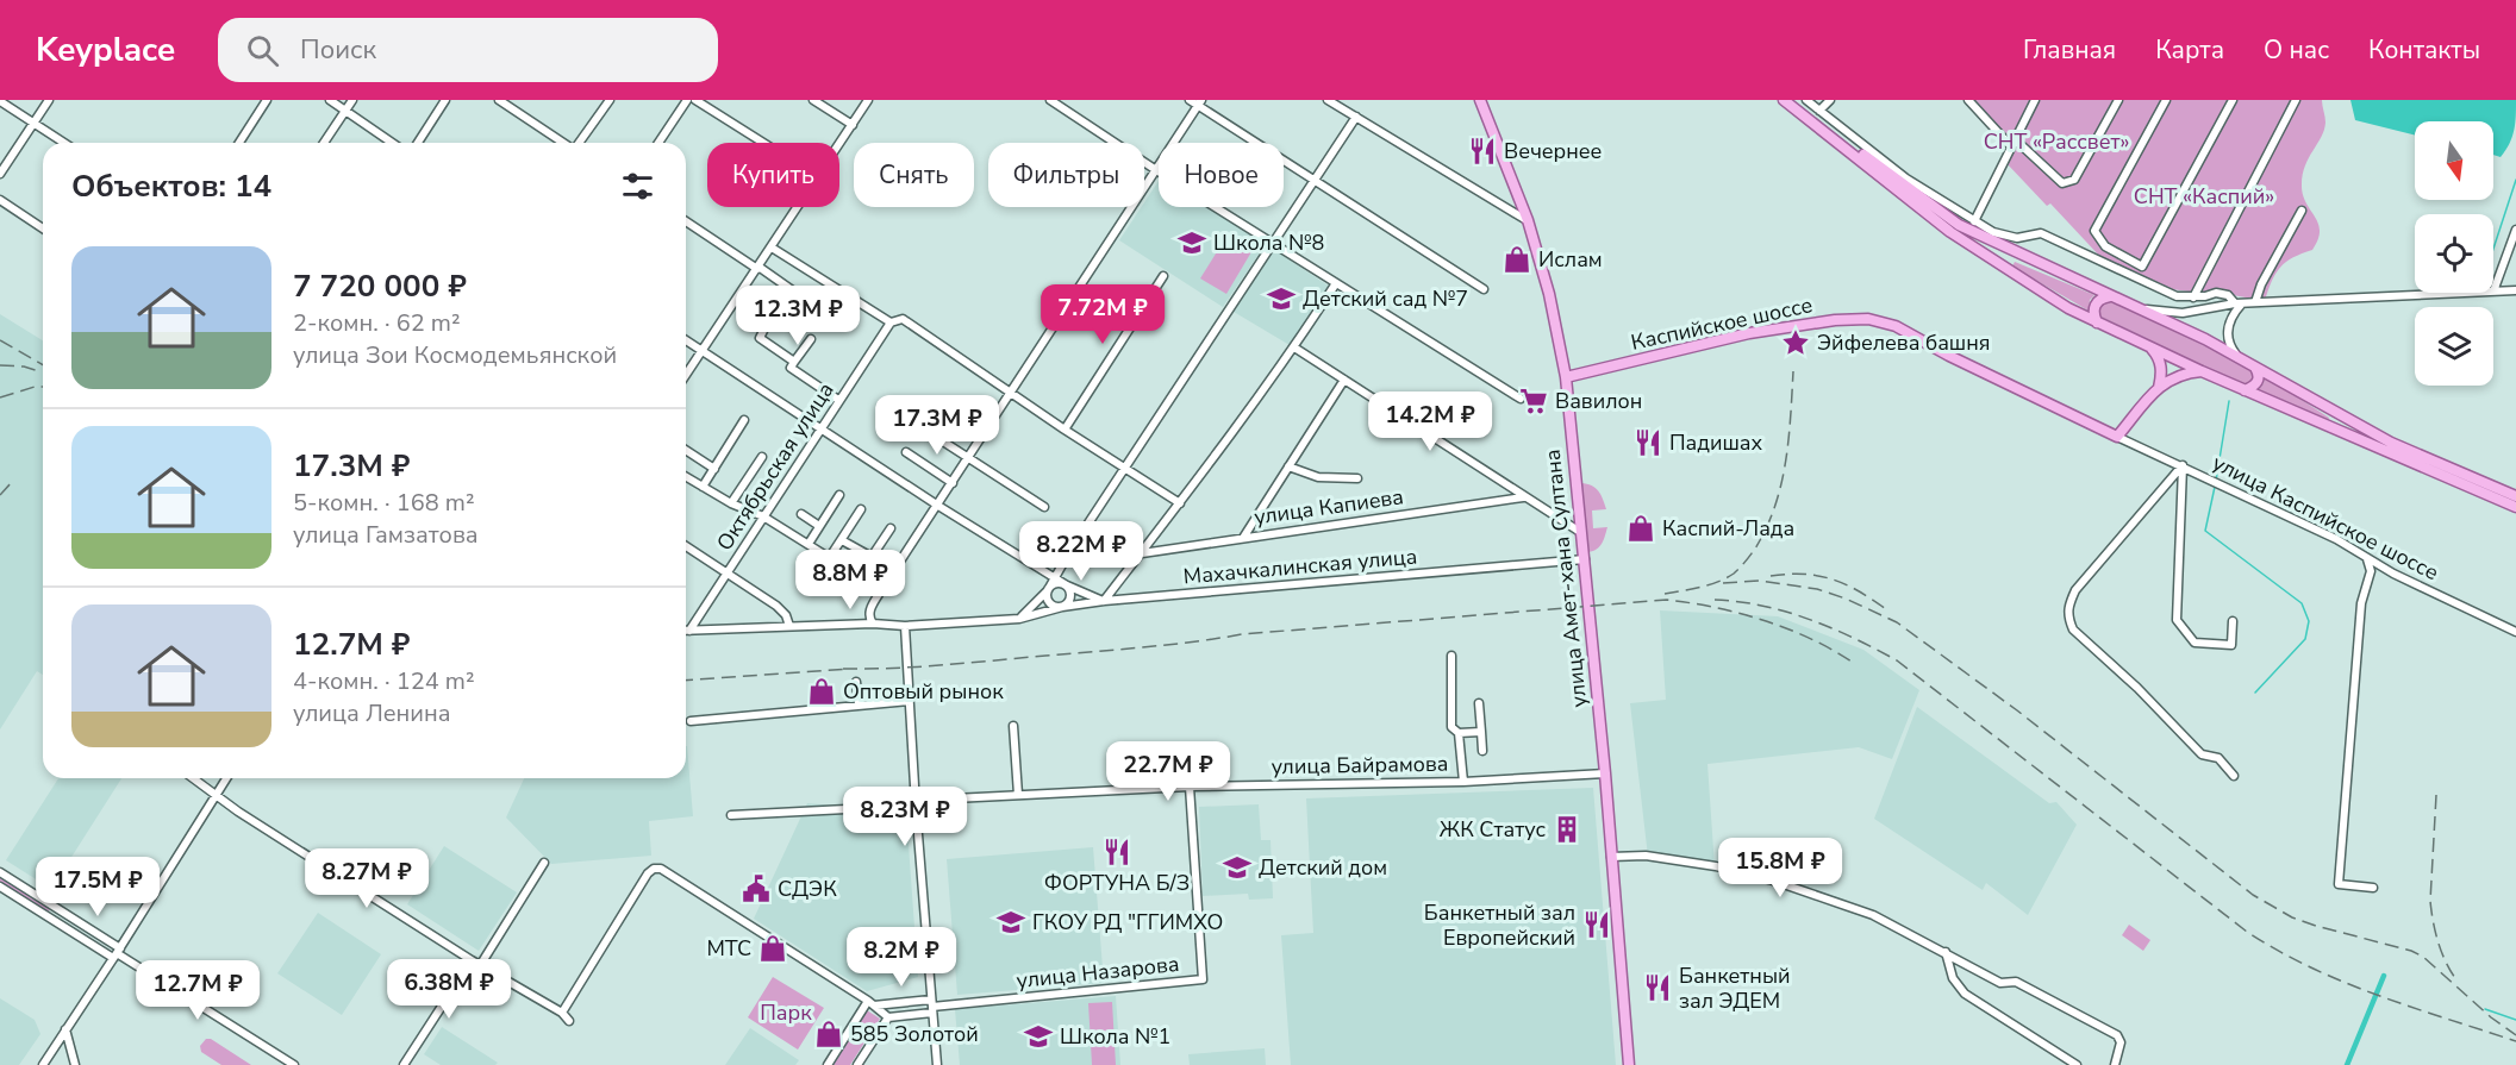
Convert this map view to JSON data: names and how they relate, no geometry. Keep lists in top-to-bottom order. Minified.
{"streets":{"main road":["Каспийское шоссе","улица Амет-хана Султана"],"street":["Октябрьская улица","улица Капиева","улица Каспийское шоссе","Махачкалинская улица","улица Байрамова","улица Назарова"]},"crossings":[["Каспийское шоссе","улица Каспийское шоссе"],["Каспийское шоссе","улица Амет-хана Султана"],["Октябрьская улица","Махачкалинская улица"],["Махачкалинская улица","улица Амет-хана Султана"],["улица Амет-хана Султана","улица Байрамова"],["улица Байрамова","улица Назарова"]],"parks":["СНТ «Рассвет»","СНТ «Каспий»","Парк"],"places":{"restaurant":["Вечернее","Падишах","ФОРТУНА Б/З","Банкетный зал Европейский","Банкетный зал ЭДЕМ"],"school or university":["Школа №8","Детский сад №7","Детский дом","ГКОУ РД \"ГГИМХО","Школа №1"],"shop":["Ислам","Каспий-Лада","Оптовый рынок","МТС","585 Золотой"],"place":["Эйфелева башня"],"supermarket":["Вавилон"],"building":["ЖК Статус"],"public building":["СДЭК"]},"north":"bottom","page":{"header":"Keyplace","search":"Поиск","nav":["Главная","Карта","О нас","Контакты"],"chip":["Купить","Снять","Фильтры","Новое"],"heading":"Объектов: 14","list":[{"name":"7 720 000 ₽","note":"2-комн. · 62 m² · улица Зои Космодемьянской"},{"name":"17.3M ₽","note":"5-комн. · 168 m² · улица Гамзатова"},{"name":"12.7M ₽","note":"4-комн. · 124 m² · улица Ленина"}],"price":["7.72M ₽","12.3M ₽","14.2M ₽","17.3M ₽","8.22M ₽","8.8M ₽","22.7M ₽","8.23M ₽","15.8M ₽","8.27M ₽","17.5M ₽","8.2M ₽","6.38M ₽","12.7M ₽"]}}
